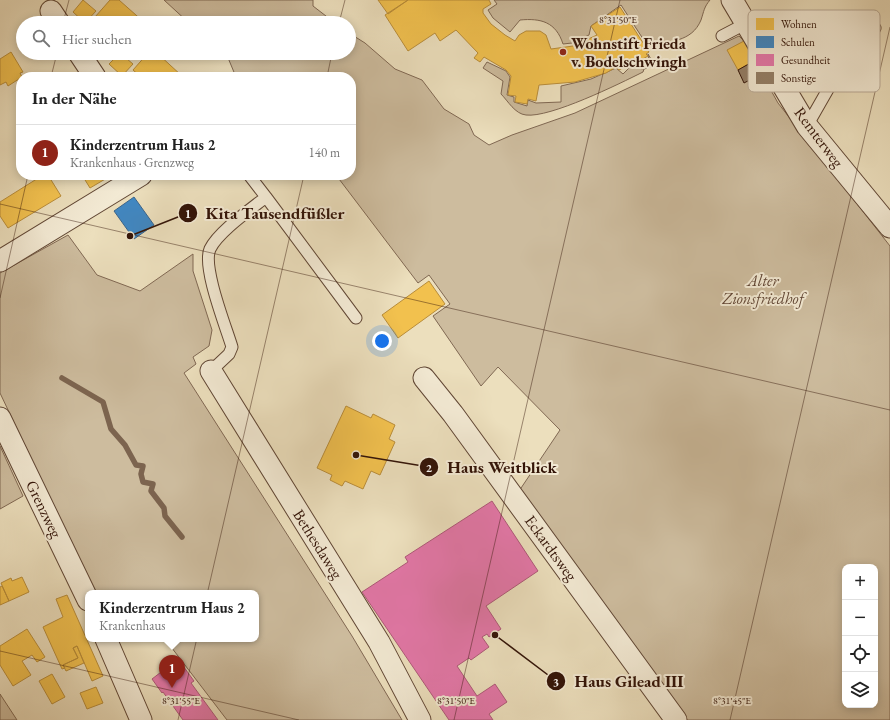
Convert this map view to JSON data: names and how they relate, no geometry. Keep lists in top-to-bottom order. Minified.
{"streets":{"street":["Remterweg","Grenzweg","Bethesdaweg","Eckardtsweg"]},"parks":["Alter Zionsfriedhof"],"places":["Wohnstift Frieda v. Bodelschwingh","Kita Tausendfüßler","Haus Weitblick","Haus Gilead III"],"legend":["Wohnen","Schulen","Gesundheit","Sonstige"],"page":{"search":"Hier suchen","heading":"In der Nähe","list":[{"mark":"1","name":"Kinderzentrum Haus 2","note":"Krankenhaus · Grenzweg","value":"140 m"}],"map_buttons":["+","−"],"popup":["Kinderzentrum Haus 2","Krankenhaus"],"pins":"1"},"coordinates":["8°31'50\"E","8°31'55\"E","8°31'45\"E"]}
